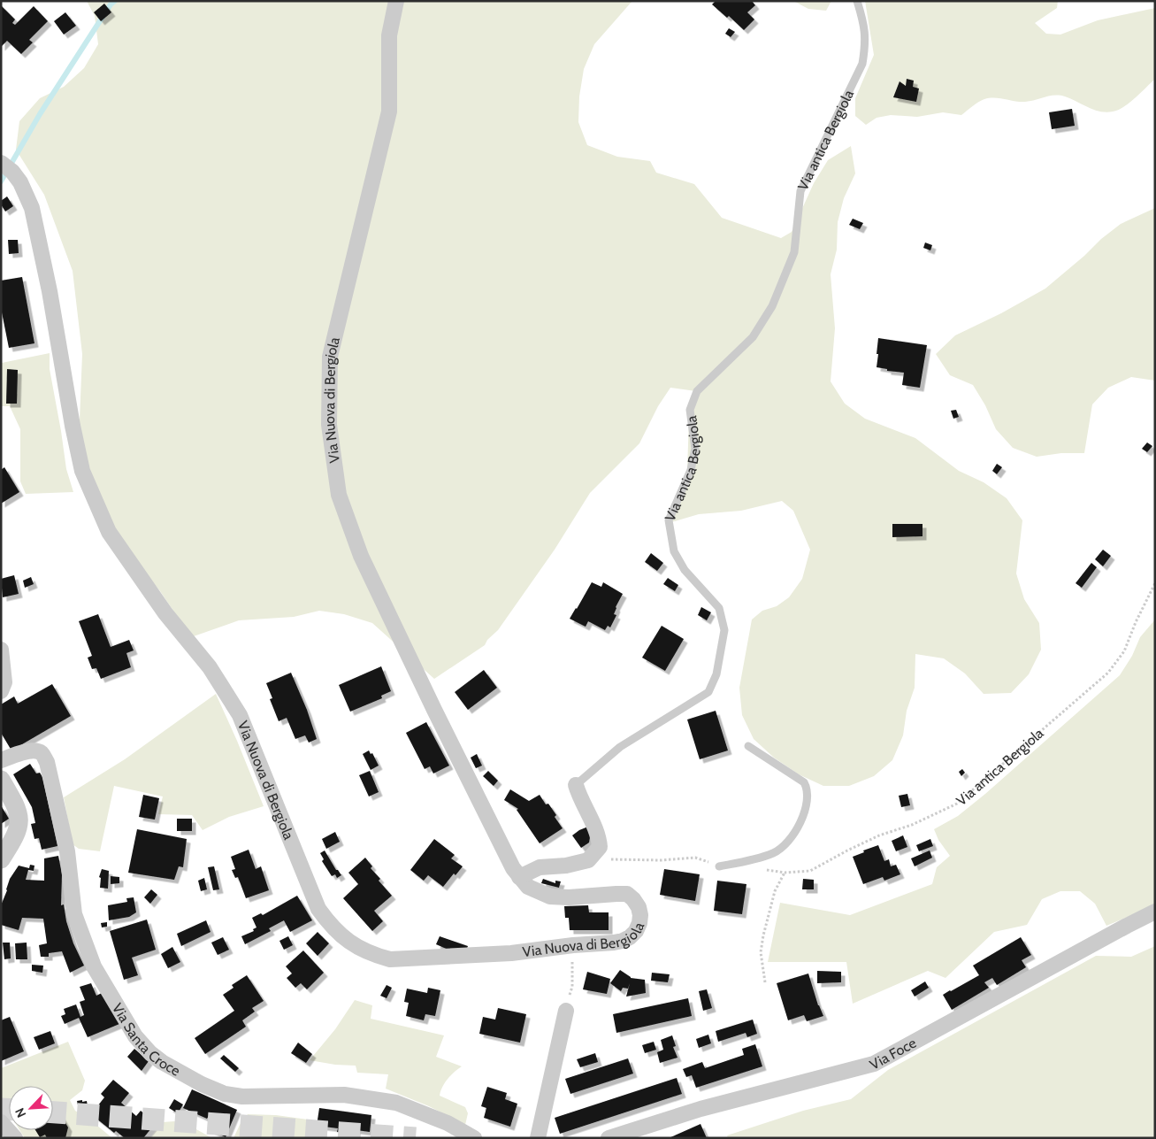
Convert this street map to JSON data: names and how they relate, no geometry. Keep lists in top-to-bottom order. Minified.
{"streets":{"street":["Via antica Bergiola","Via Nuova di Bergiola","Via Santa Croce","Via Foce"]},"north":"bottom left"}
